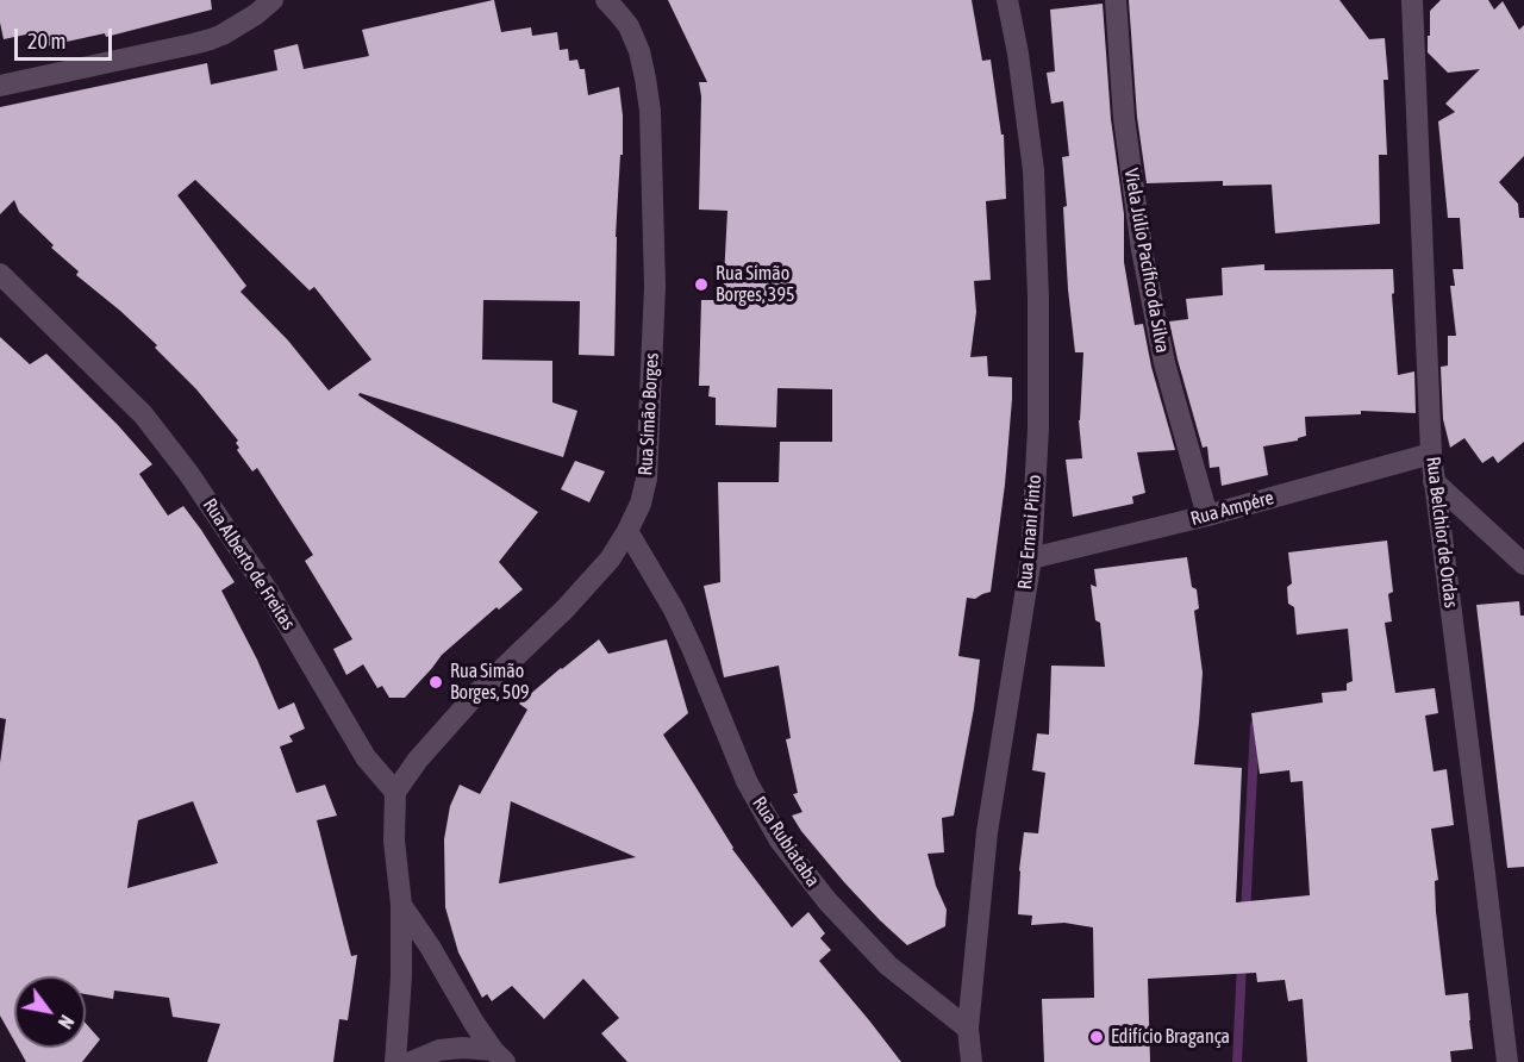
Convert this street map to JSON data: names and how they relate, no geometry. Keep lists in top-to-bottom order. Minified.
{"streets":{"street":["Viela Júlio Pacífico da Silva","Rua Simão Borges","Rua Ampére","Rua Ernani Pinto","Rua Belchior de Ordas","Rua Alberto de Freitas","Rua Rubiataba"]},"crossings":[["Viela Júlio Pacífico da Silva","Rua Ampére"],["Rua Simão Borges","Rua Alberto de Freitas"],["Rua Simão Borges","Rua Rubiataba"],["Rua Ampére","Rua Ernani Pinto"],["Rua Ampére","Rua Belchior de Ordas"],["Rua Ernani Pinto","Rua Rubiataba"]],"places":["Rua Simão Borges, 395","Rua Simão Borges, 509","Edifício Bragança"],"scale_bar":"20 m","north":"bottom right"}
